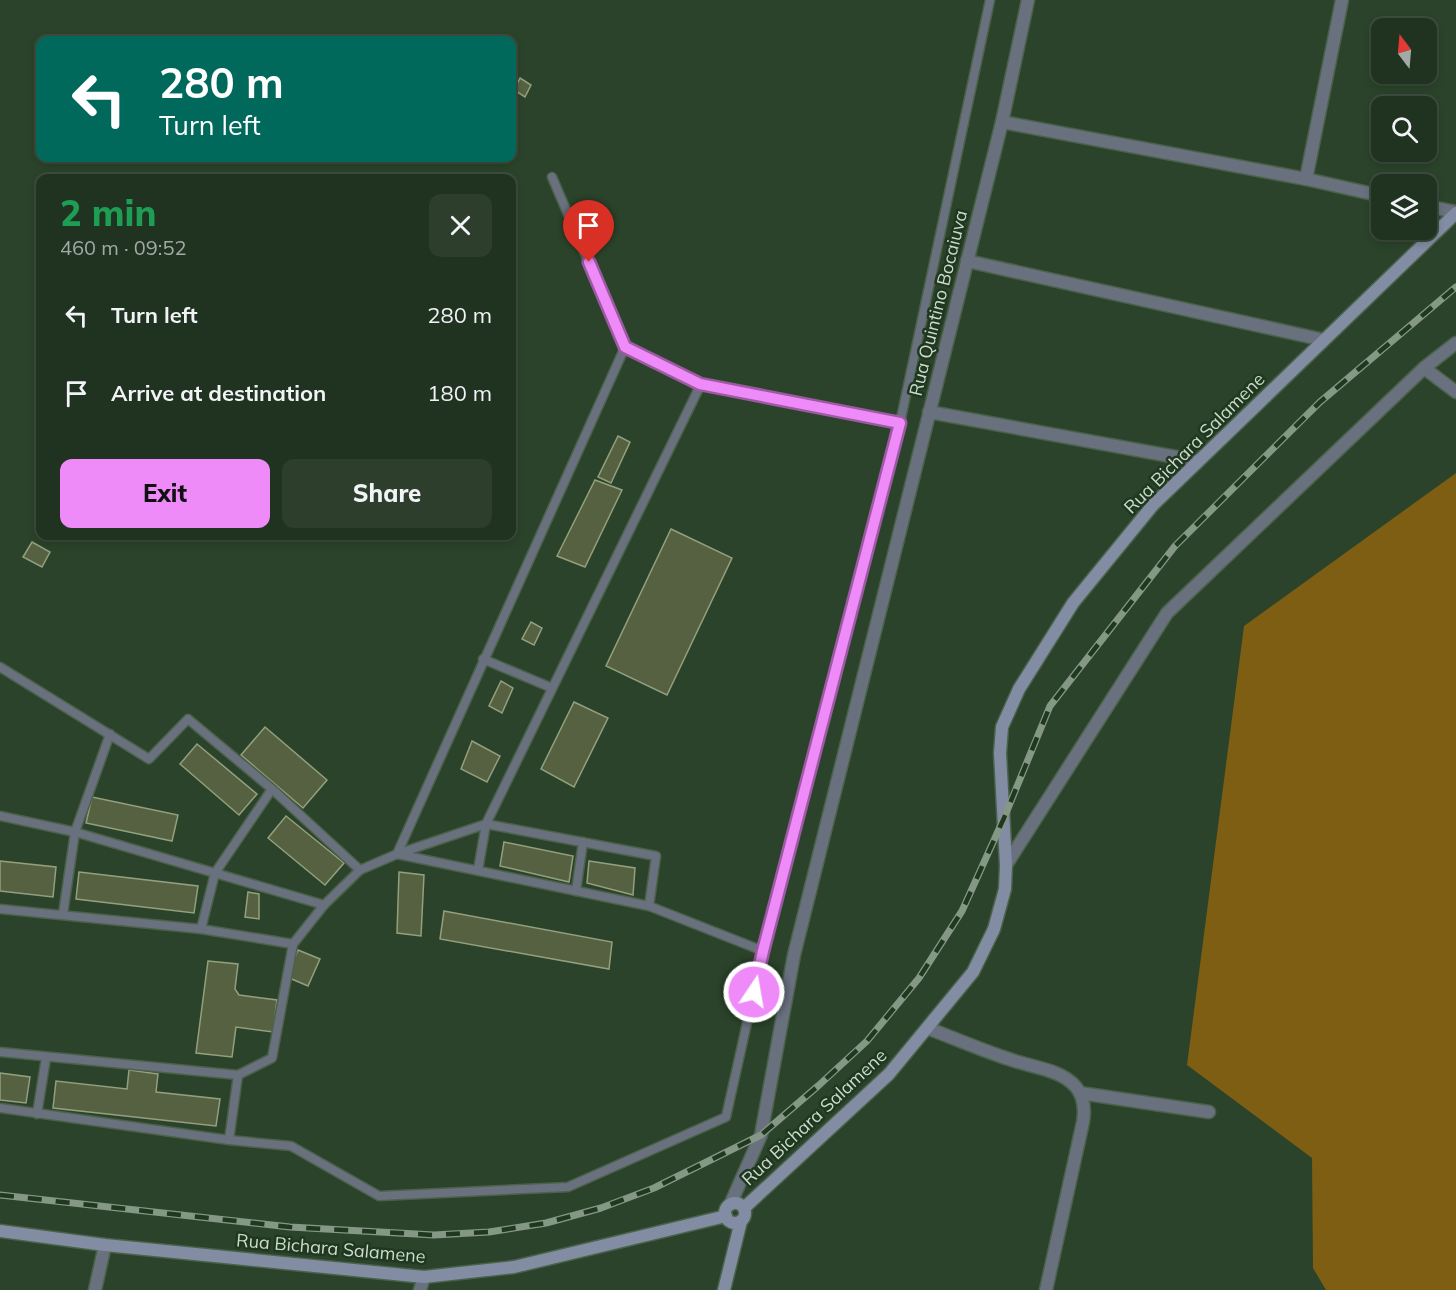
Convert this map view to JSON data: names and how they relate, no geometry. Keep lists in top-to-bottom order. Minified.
{"streets":{"main road":["Rua Bichara Salamene"],"street":["Rua Quintino Bocaiuva"]},"crossings":[["Rua Quintino Bocaiuva","Rua Bichara Salamene"]],"north":"top","page":{"turn":["280 m","Turn left"],"heading":["2 min","460 m · 09:52"],"list":[{"name":"Turn left","value":"280 m"},{"name":"Arrive at destination","value":"180 m"}],"buttons":["Exit","Share"]}}
